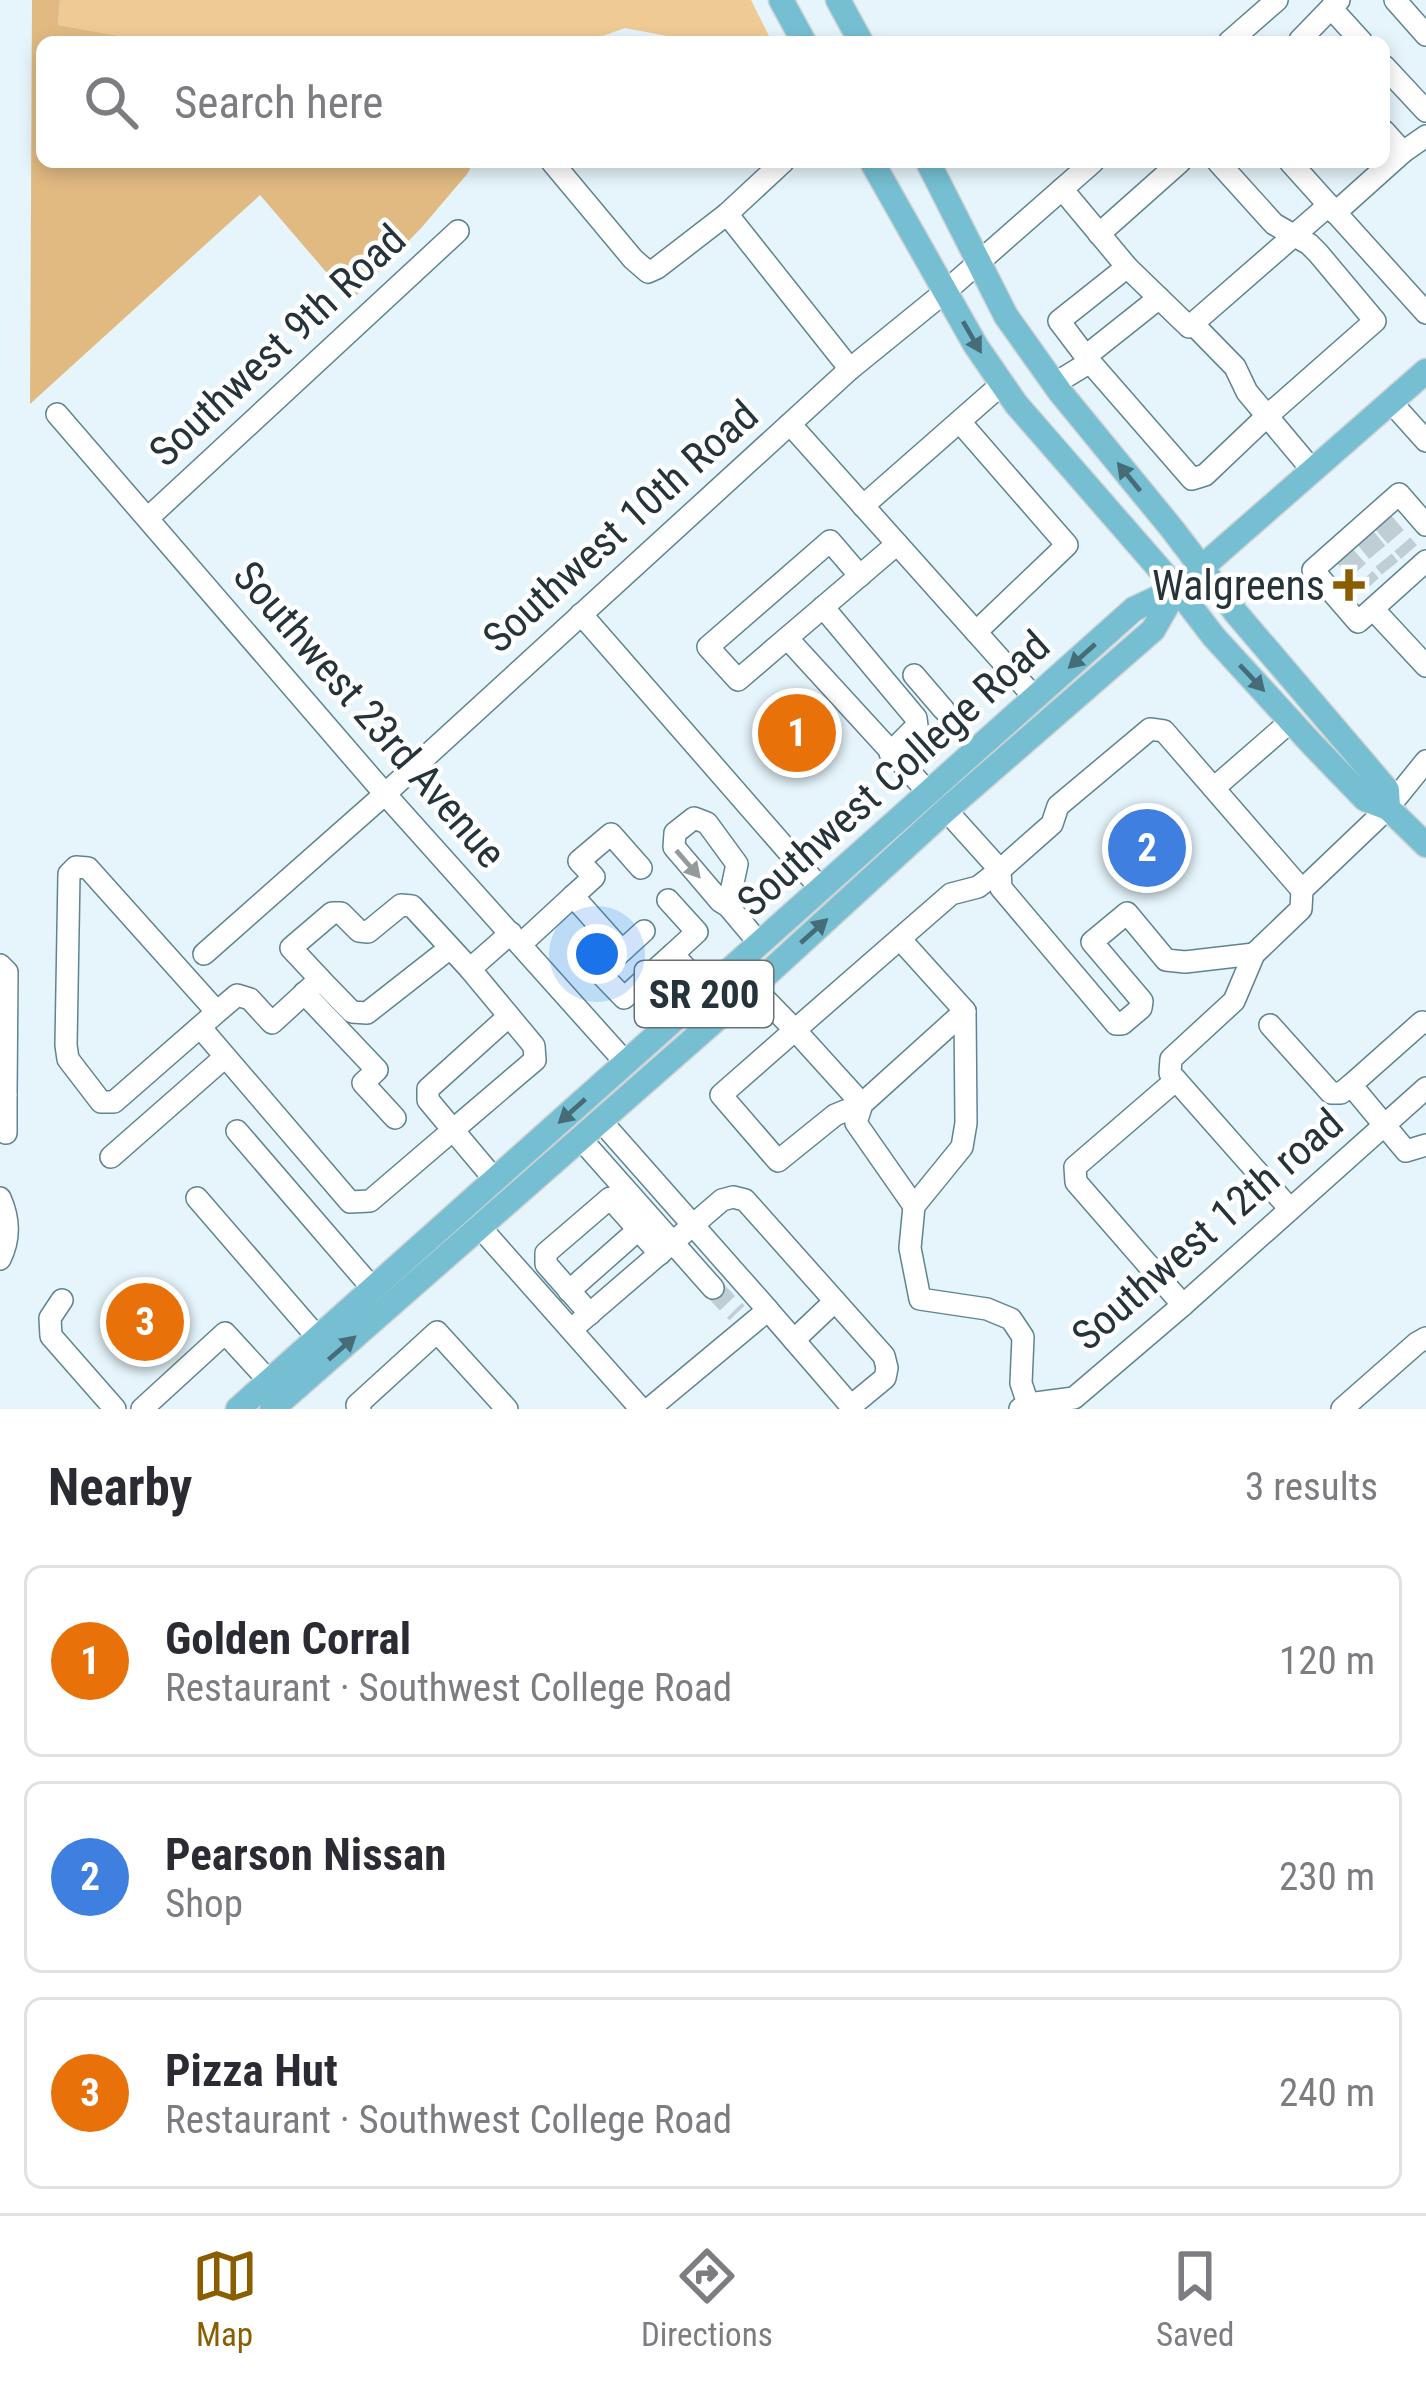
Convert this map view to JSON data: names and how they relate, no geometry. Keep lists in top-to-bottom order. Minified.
{"streets":{"main road":["Southwest College Road","SR 200"],"street":["Southwest 9th Road","Southwest 10th Road","Southwest 23rd Avenue","Southwest 12th road"]},"crossings":[["Southwest 9th Road","Southwest 23rd Avenue"],["Southwest 10th Road","Southwest 23rd Avenue"],["Southwest 23rd Avenue","Southwest College Road"]],"places":{"health":["Walgreens"]},"page":{"search":"Search here","pins":["1","2","3"],"heading":["Nearby","3 results"],"list":[{"mark":"1","name":"Golden Corral","note":"Restaurant · Southwest College Road","value":"120 m"},{"mark":"2","name":"Pearson Nissan","note":"Shop","value":"230 m"},{"mark":"3","name":"Pizza Hut","note":"Restaurant · Southwest College Road","value":"240 m"}],"nav":["Map","Directions","Saved"]}}
